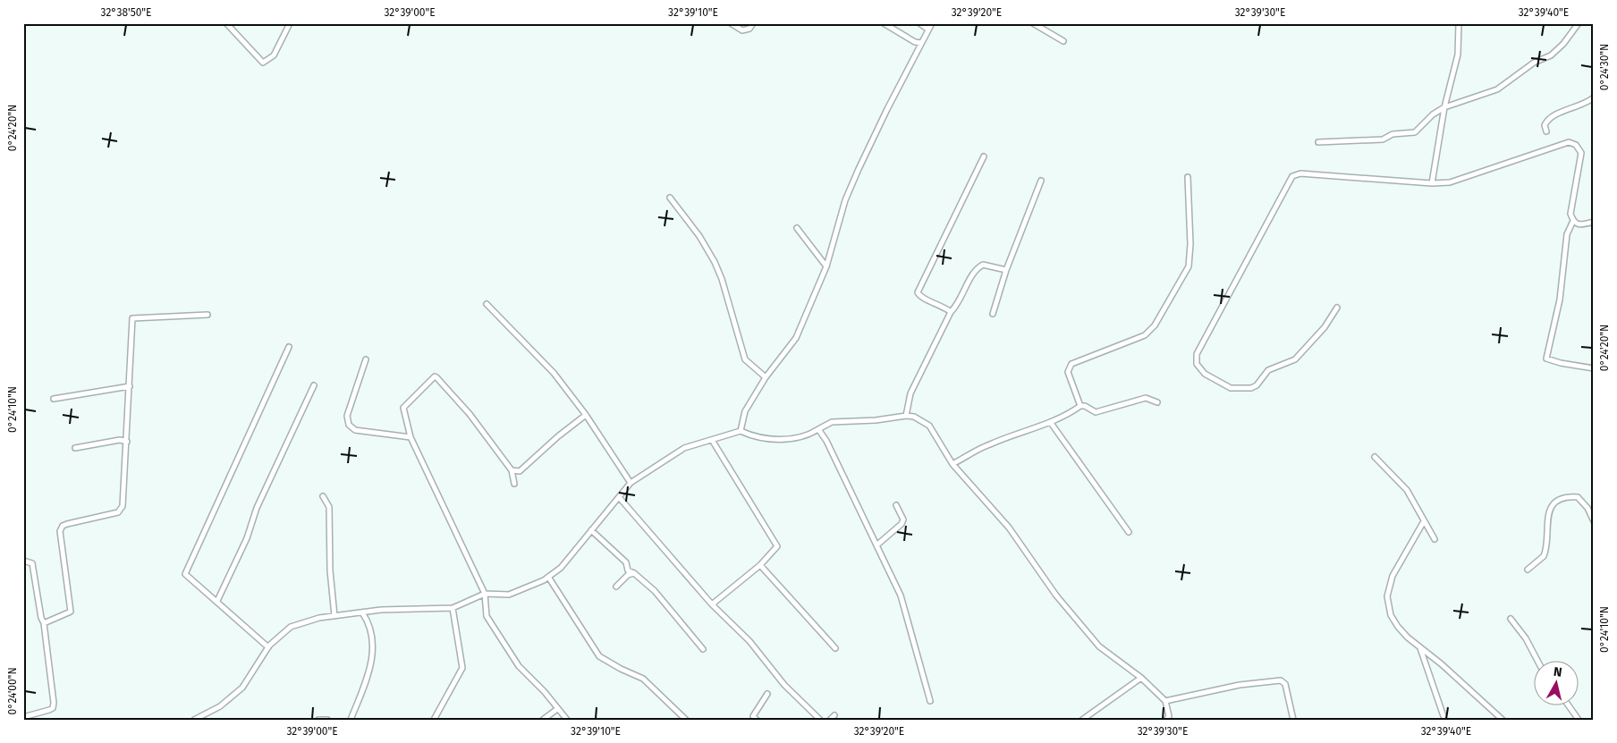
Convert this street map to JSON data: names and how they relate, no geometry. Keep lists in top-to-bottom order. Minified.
{"north":"top","coordinates":["32°38'50\"E","32°39'00\"E","32°39'10\"E","32°39'20\"E","32°39'30\"E","32°39'40\"E","0°24'30\"N","0°24'20\"N","0°24'10\"N","0°24'00\"N"]}
